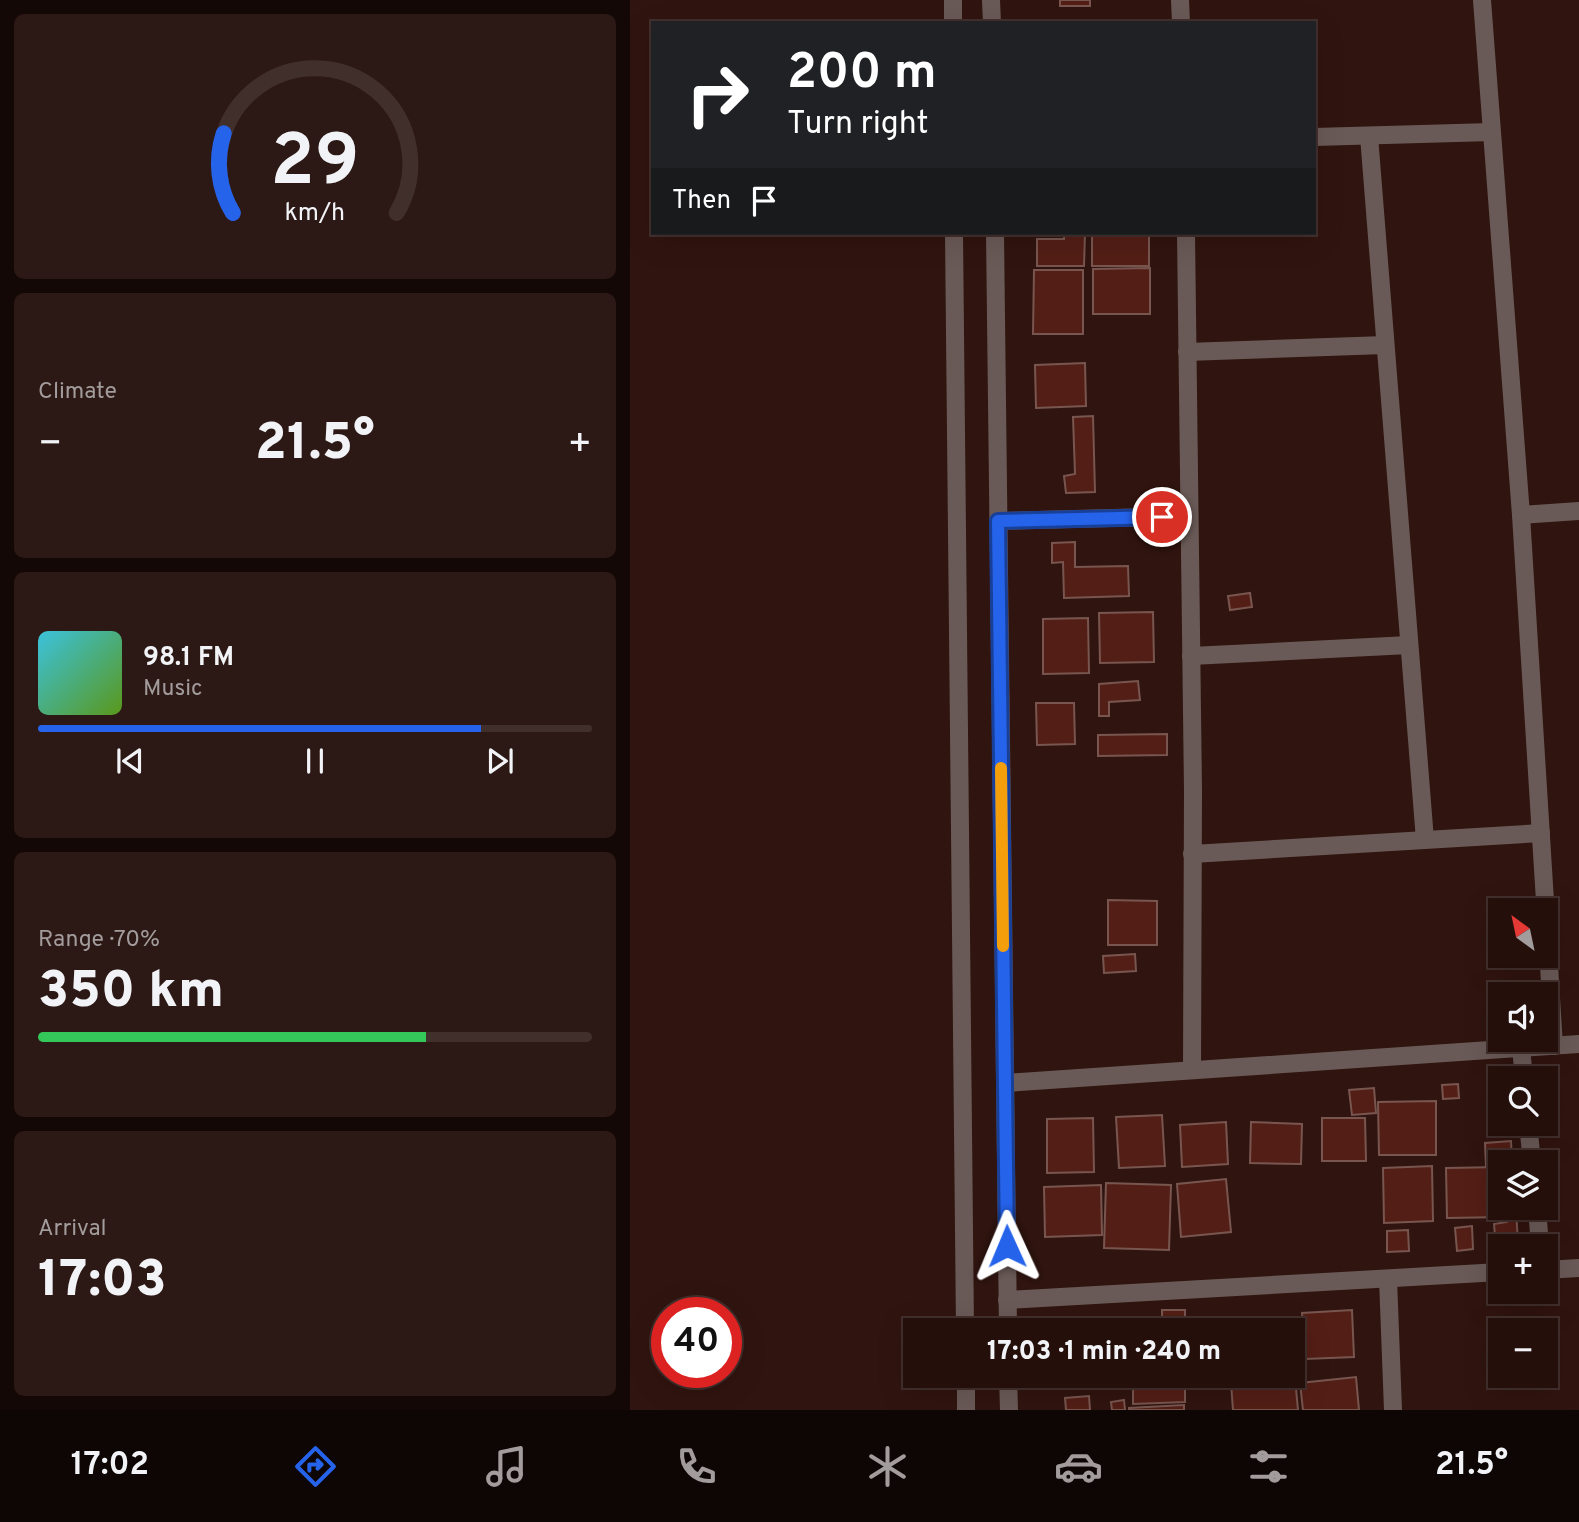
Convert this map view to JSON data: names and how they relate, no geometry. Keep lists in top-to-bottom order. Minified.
{"north":"top left","page":{"turn":["200 m","Turn right"],"then":"Then","tile":["Climate",["Range · 70%","350 km"],["Arrival","17:03"]],"heat":["−","21.5°","+"],"song":["98.1 FM","Music"],"map_buttons":["+","−"],"limit":"40","trip":"17:03 · 1 min · 240 m","tabs":["17:02","21.5°"],"gauge":["29","km/h"]}}
